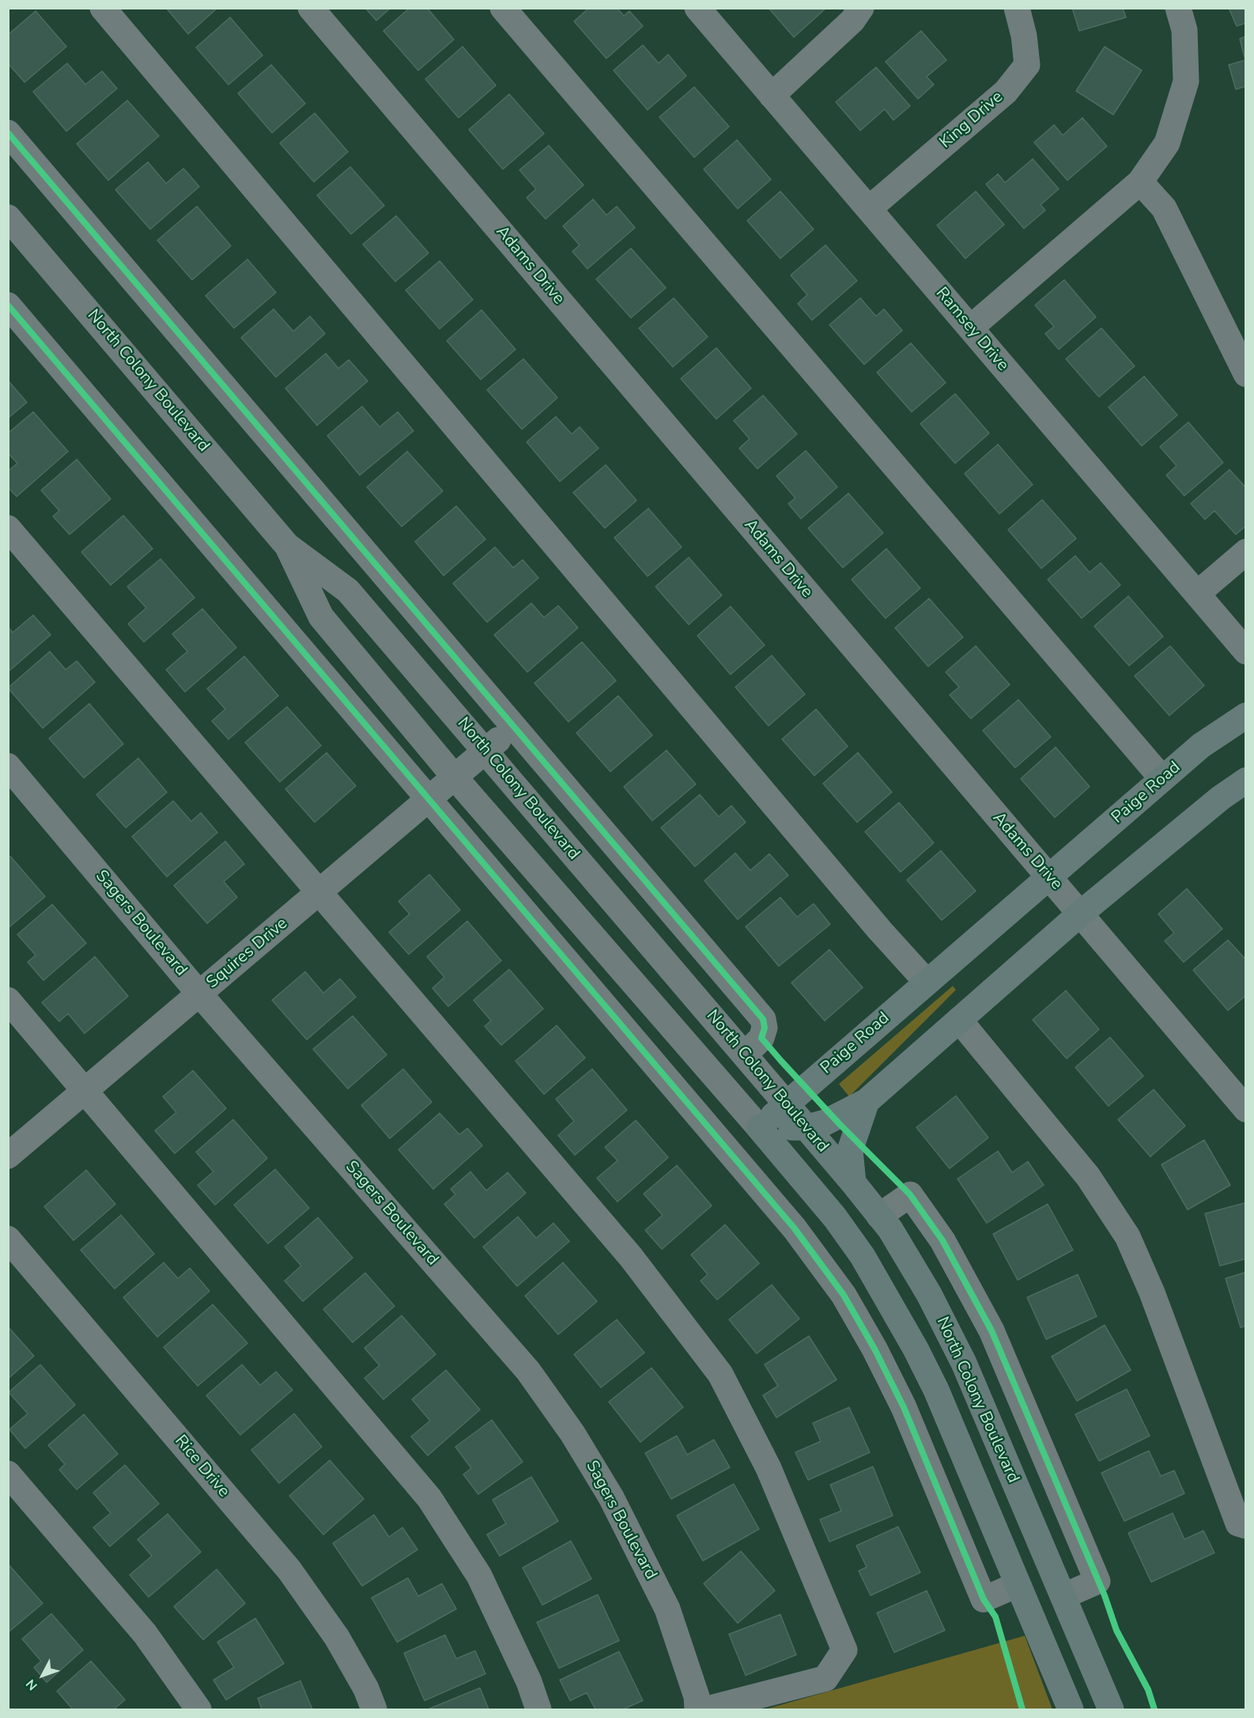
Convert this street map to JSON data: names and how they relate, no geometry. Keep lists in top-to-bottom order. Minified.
{"streets":{"main road":["North Colony Boulevard","Paige Road"],"street":["King Drive","Adams Drive","Ramsey Drive","Sagers Boulevard","Squires Drive","Rice Drive"]},"crossings":[["King Drive","Ramsey Drive"],["Adams Drive","Paige Road"],["North Colony Boulevard","Paige Road"],["North Colony Boulevard","Squires Drive"],["Sagers Boulevard","Squires Drive"]],"north":"bottom left"}
